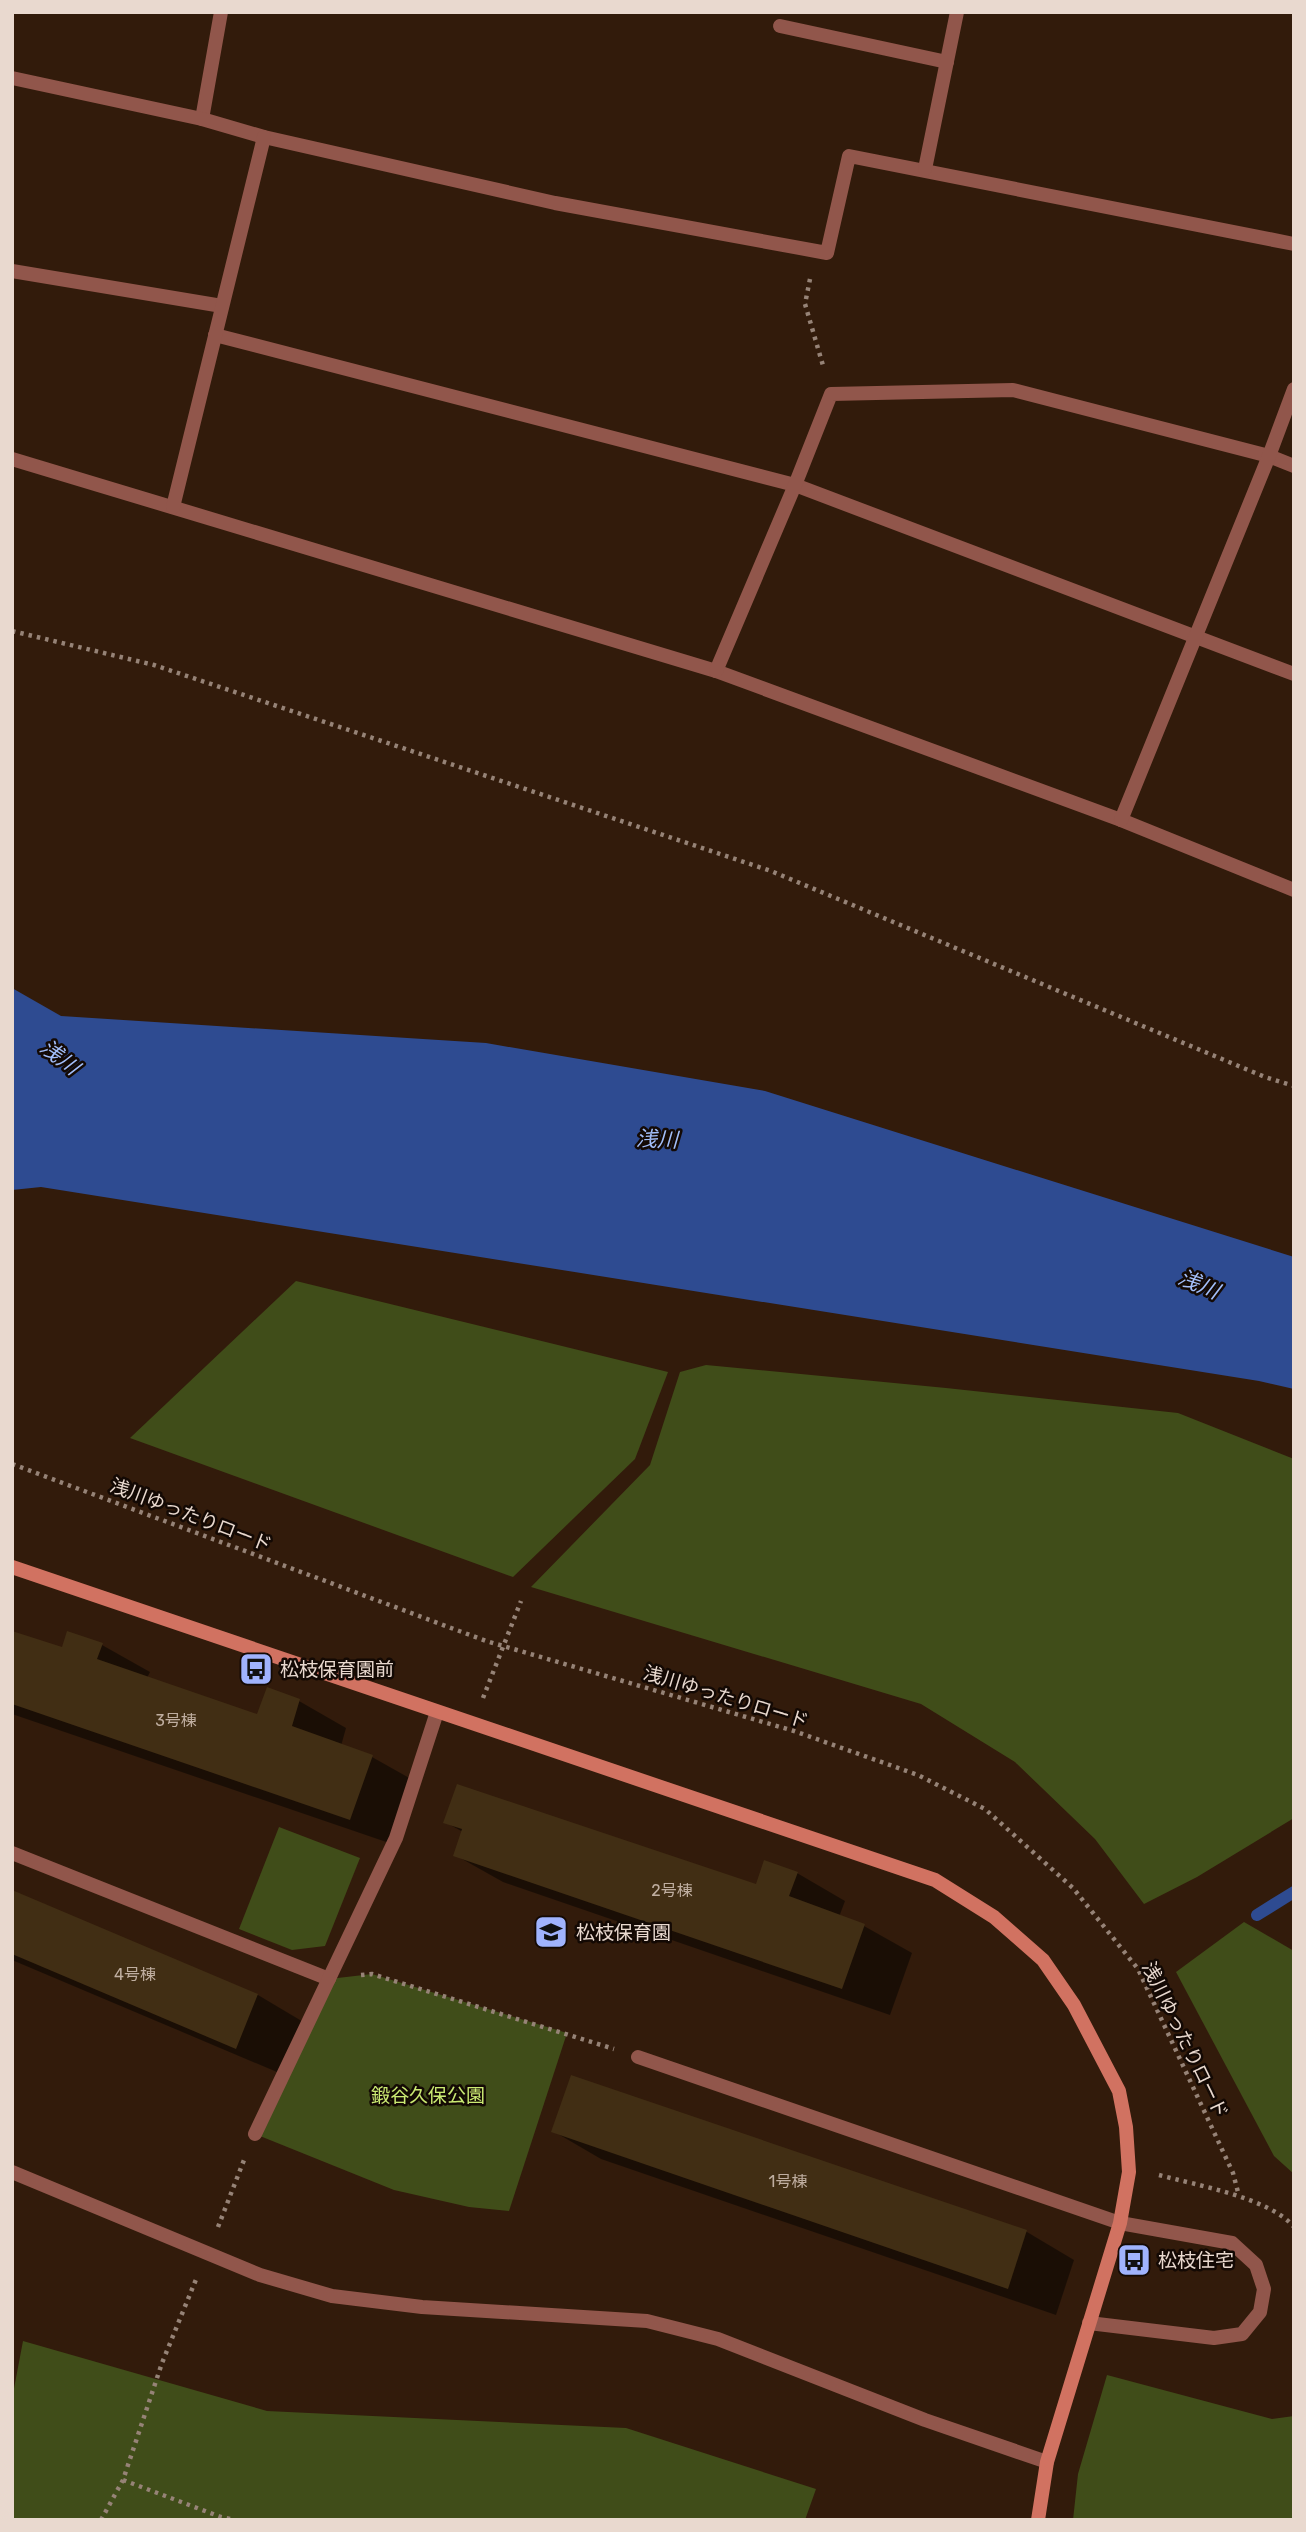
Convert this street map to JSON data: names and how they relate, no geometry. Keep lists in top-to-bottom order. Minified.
{"streets":{"path":["浅川ゆったりロード"]},"water":["浅川"],"parks":["鍛谷久保公園"],"places":{"bus stop":["松枝保育園前","松枝住宅"],"school or university":["松枝保育園"]},"house_numbers":["3号棟","2号棟","4号棟","1号棟"]}
